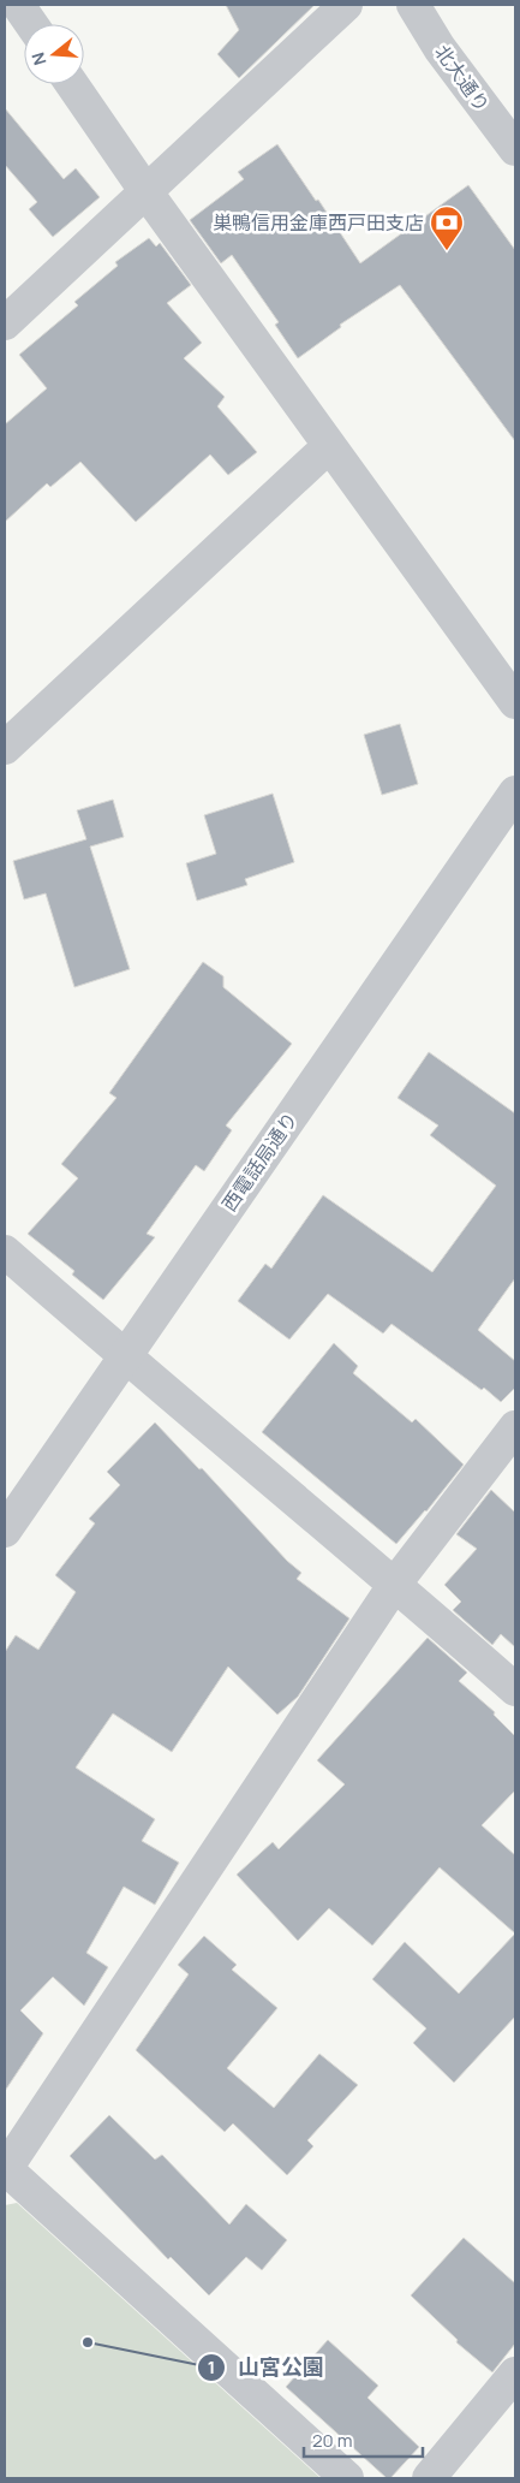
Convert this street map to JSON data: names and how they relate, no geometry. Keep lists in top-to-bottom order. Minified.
{"streets":{"street":["北大通り","西電話局通り"]},"places":{"bank":["巣鴨信用金庫西戸田支店"],"other":["山宮公園"]},"scale_bar":"20 m","north":"left"}
